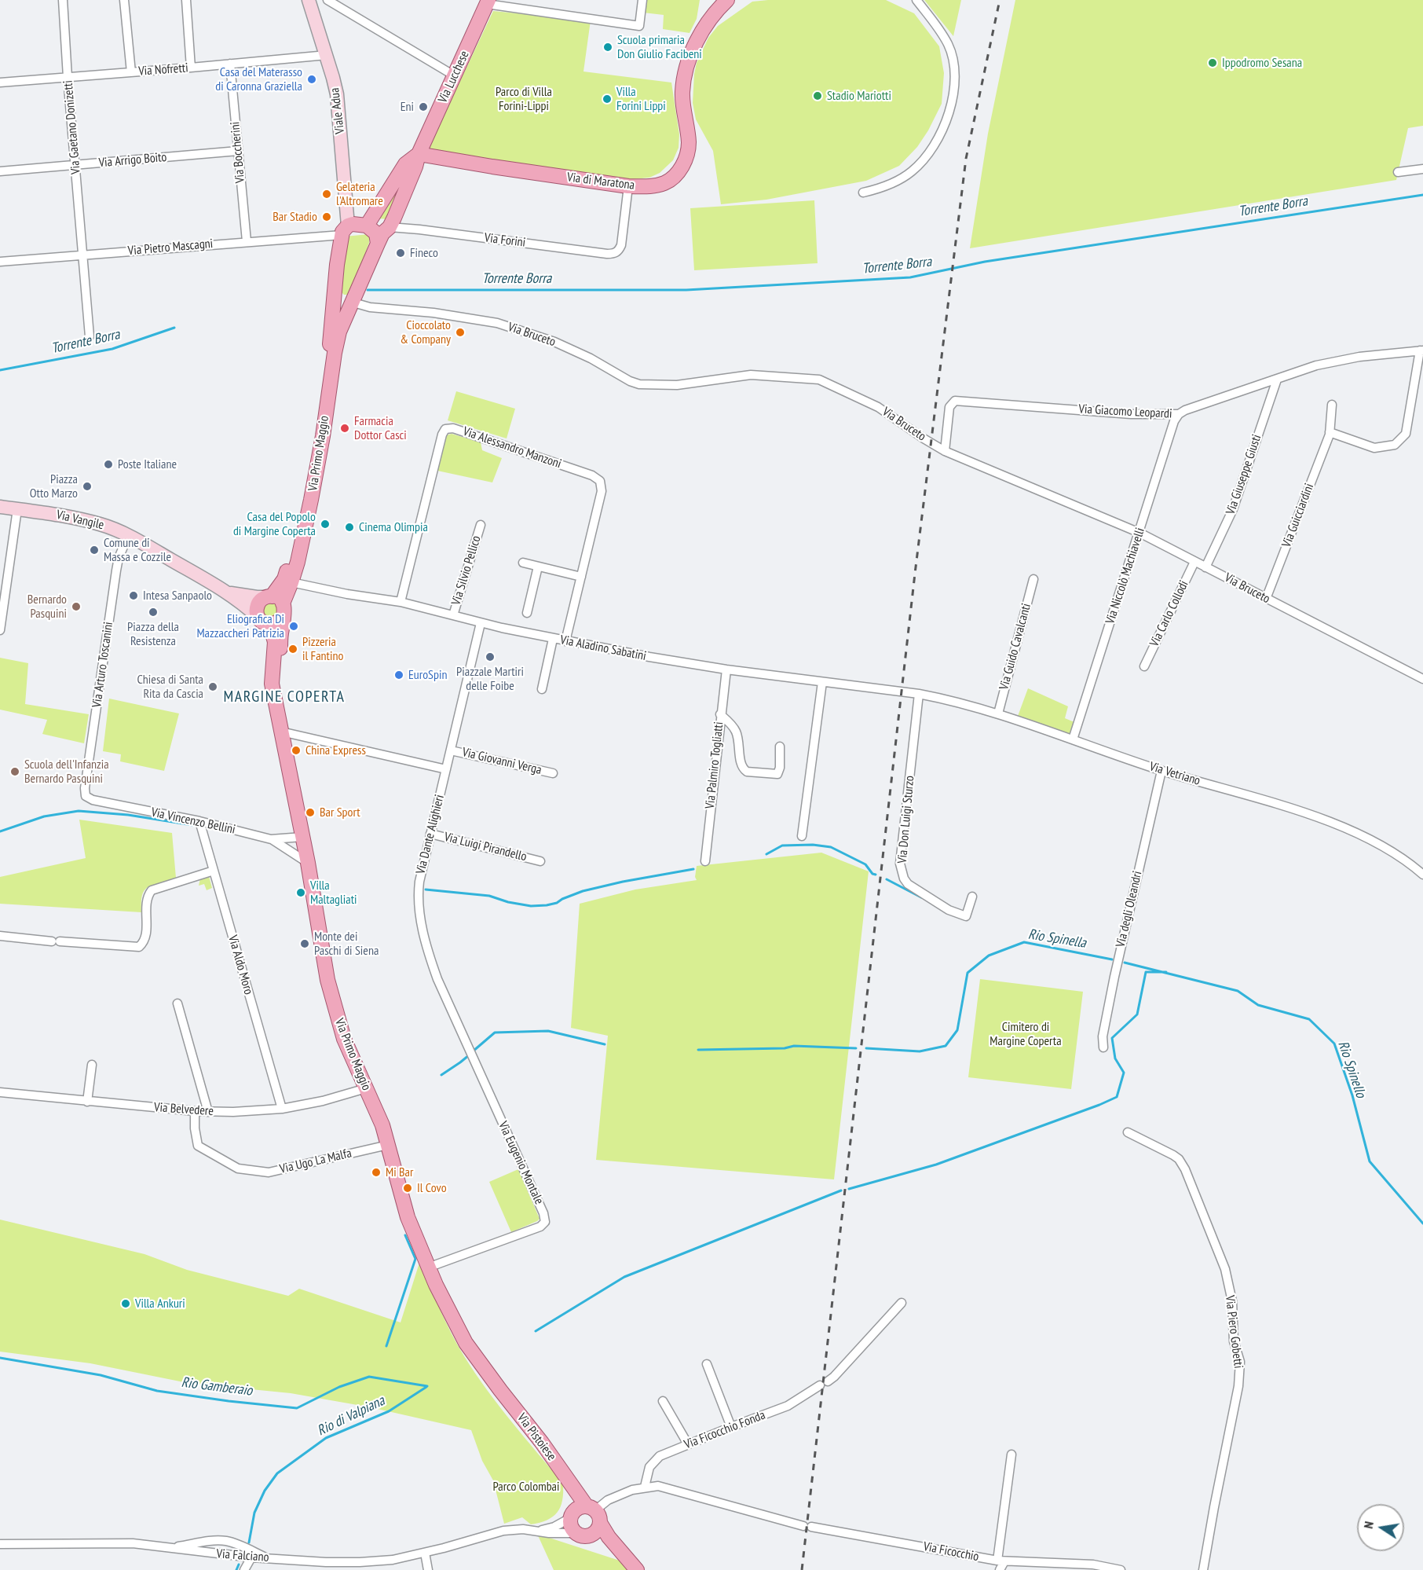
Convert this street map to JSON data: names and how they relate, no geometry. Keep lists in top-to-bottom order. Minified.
{"streets":{"main road":["Via Lucchese","Via di Maratona","Via Primo Maggio","Via Pistoiese"],"street":["Via Nofretti","Viale Adua","Via Gaetano Donizetti","Via Boccherini","Via Arrigo Boito","Via Forini","Via Pietro Mascagni","Via Bruceto","Via Giacomo Leopardi","Via Alessandro Manzoni","Via Giuseppe Giusti","Via Guicciardini","Via Vangile","Via Silvio Pellico","Via Niccolò Machiavelli","Via Carlo Collodi","Via Guido Cavalcanti","Via Aladino Sabatini","Via Arturo Toscanini","Via Giovanni Verga","Via Palmiro Togliatti","Via Vetriano","Via Don Luigi Sturzo","Via Vincenzo Bellini","Via Dante Alighieri","Via Luigi Pirandello","Via degli Oleandri","Via Aldo Moro","Via Belvedere","Via Ugo La Malfa","Via Eugenio Montale","Via Piero Gobetti","Via Ficocchio Fonda","Via Ficocchio","Via Falciano"]},"crossings":[["Via Nofretti","Viale Adua"],["Via Nofretti","Via Gaetano Donizetti"],["Via Nofretti","Via Boccherini"],["Via Lucchese","Via di Maratona"],["Via Lucchese","Via Forini"],["Viale Adua","Via Pietro Mascagni"],["Via Gaetano Donizetti","Via Arrigo Boito"],["Via Gaetano Donizetti","Via Pietro Mascagni"],["Via Boccherini","Via Arrigo Boito"],["Via Boccherini","Via Pietro Mascagni"],["Via di Maratona","Via Forini"],["Via Bruceto","Via Giacomo Leopardi"],["Via Bruceto","Via Primo Maggio"],["Via Bruceto","Via Giuseppe Giusti"],["Via Bruceto","Via Guicciardini"],["Via Bruceto","Via Niccolò Machiavelli"],["Via Bruceto","Via Carlo Collodi"],["Via Giacomo Leopardi","Via Giuseppe Giusti"],["Via Giacomo Leopardi","Via Niccolò Machiavelli"],["Via Alessandro Manzoni","Via Aladino Sabatini"],["Via Primo Maggio","Via Aladino Sabatini"],["Via Primo Maggio","Via Vincenzo Bellini"],["Via Primo Maggio","Via Belvedere"],["Via Primo Maggio","Via Ugo La Malfa"],["Via Primo Maggio","Via Eugenio Montale"],["Via Primo Maggio","Via Pistoiese"],["Via Vangile","Via Arturo Toscanini"],["Via Silvio Pellico","Via Aladino Sabatini"],["Via Niccolò Machiavelli","Via Vetriano"],["Via Guido Cavalcanti","Via Vetriano"],["Via Aladino Sabatini","Via Palmiro Togliatti"],["Via Aladino Sabatini","Via Vetriano"],["Via Aladino Sabatini","Via Don Luigi Sturzo"],["Via Aladino Sabatini","Via Dante Alighieri"],["Via Arturo Toscanini","Via Vincenzo Bellini"],["Via Giovanni Verga","Via Dante Alighieri"],["Via Vetriano","Via Don Luigi Sturzo"],["Via Vetriano","Via degli Oleandri"],["Via Vincenzo Bellini","Via Aldo Moro"],["Via Dante Alighieri","Via Luigi Pirandello"],["Via Dante Alighieri","Via Eugenio Montale"],["Via Aldo Moro","Via Belvedere"],["Via Belvedere","Via Ugo La Malfa"],["Via Ficocchio Fonda","Via Ficocchio"],["Via Pistoiese","Via Ficocchio"],["Via Pistoiese","Via Falciano"],["Via Ficocchio","Via Falciano"]],"districts":["MARGINE COPERTA"],"water":["Torrente Borra","Rio Spinella","Rio Spinello","Rio Gamberaio","Rio di Valpiana"],"parks":["Parco di Villa Forini-Lippi","Cimitero di Margine Coperta","Parco Colombai"],"places":["Scuola primaria Don Giulio Facibeni","Ippodromo Sesana","Casa del Materasso di Caronna Graziella","Stadio Mariotti","Villa Forini Lippi","Eni","Gelateria l'Altromare","Bar Stadio","Fineco","Cioccolato & Company","Farmacia Dottor Casci","Poste Italiane","Piazza Otto Marzo","Casa del Popolo di Margine Coperta","Cinema Olimpia","Comune di Massa e Cozzile","Intesa Sanpaolo","Bernardo Pasquini","Piazza della Resistenza","Eliografica Di Mazzaccheri Patrizia","Pizzeria il Fantino","Piazzale Martiri delle Foibe","EuroSpin","Chiesa di Santa Rita da Cascia","China Express","Scuola dell'Infanzia Bernardo Pasquini","Bar Sport","Villa Maltagliati","Monte dei Paschi di Siena","Mi Bar","Il Covo","Villa Ankuri"],"north":"left"}
